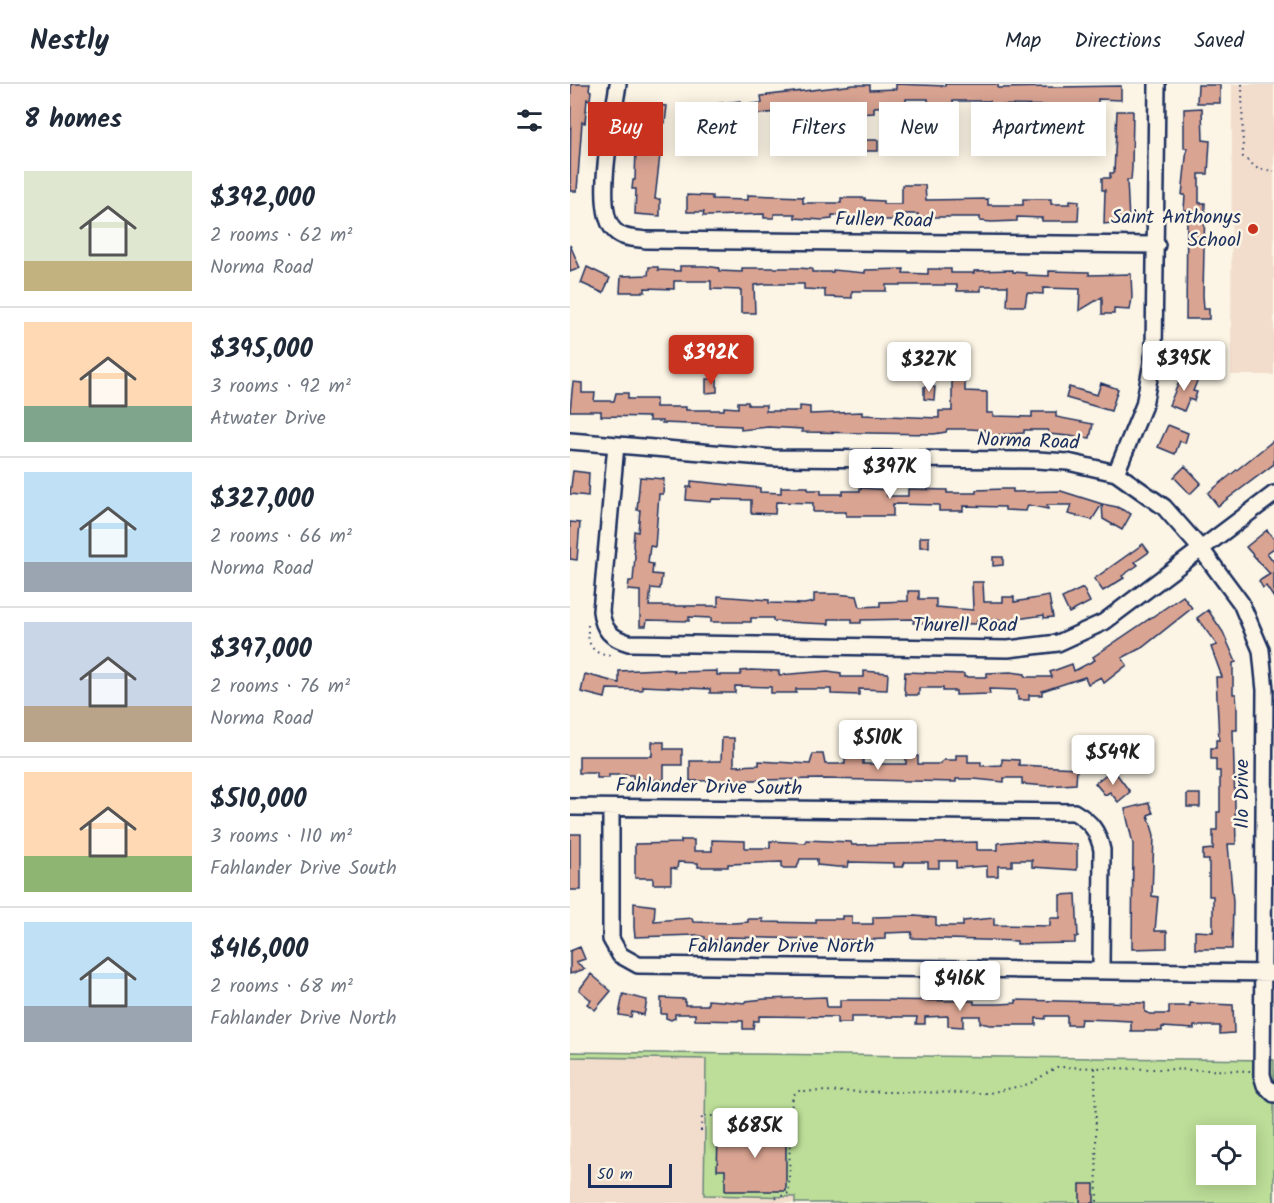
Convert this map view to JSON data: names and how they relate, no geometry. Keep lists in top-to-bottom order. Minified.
{"streets":{"street":["Fullen Road","Norma Road","Thurell Road","Fahlander Drive South","Ilo Drive","Fahlander Drive North"]},"crossings":[["Norma Road","Thurell Road"],["Norma Road","Ilo Drive"],["Thurell Road","Ilo Drive"],["Fahlander Drive South","Fahlander Drive North"],["Ilo Drive","Fahlander Drive North"]],"places":["Saint Anthonys School"],"scale_bar":"50 m","page":{"header":"Nestly","nav":["Map","Directions","Saved"],"heading":"8 homes","chip":["Buy","Rent","Filters","New","Apartment"],"list":[{"name":"$392,000","note":"2 rooms · 62 m² · Norma Road"},{"name":"$395,000","note":"3 rooms · 92 m² · Atwater Drive"},{"name":"$327,000","note":"2 rooms · 66 m² · Norma Road"},{"name":"$397,000","note":"2 rooms · 76 m² · Norma Road"},{"name":"$510,000","note":"3 rooms · 110 m² · Fahlander Drive South"},{"name":"$416,000","note":"2 rooms · 68 m² · Fahlander Drive North"}],"price":["$392K","$395K","$327K","$397K","$510K","$549K","$416K","$685K"],"scale":"50 m"}}
